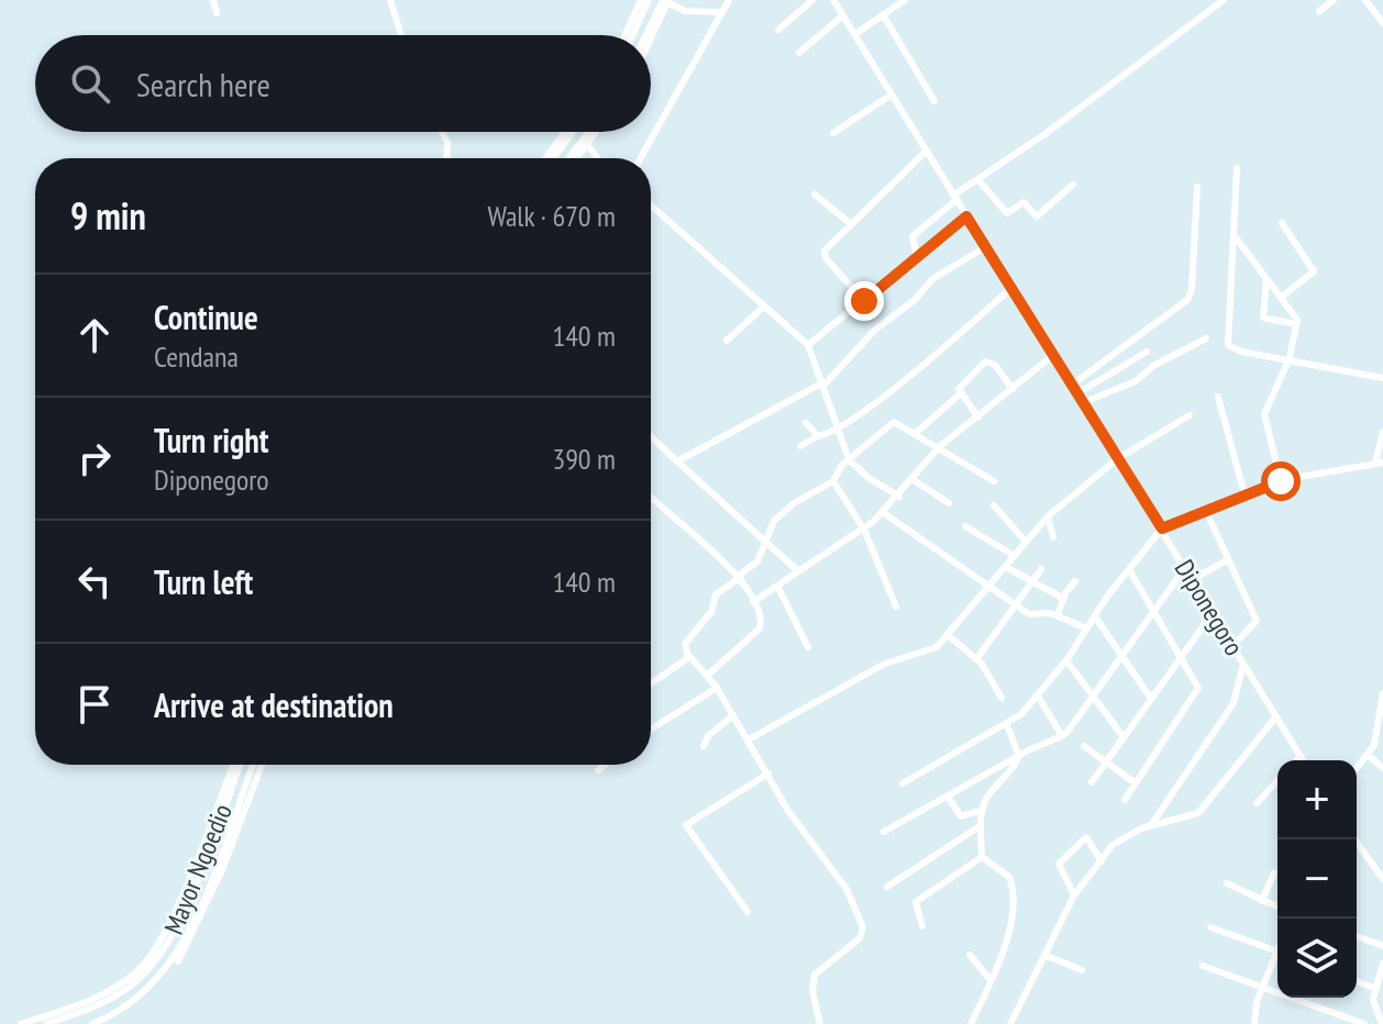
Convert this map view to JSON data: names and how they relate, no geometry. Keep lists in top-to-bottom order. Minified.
{"streets":{"street":["Diponegoro","Mayor Ngoedio"]},"page":{"search":"Search here","heading":["9 min","Walk · 670 m"],"list":[["Continue","Cendana","140 m"],["Turn right","Diponegoro","390 m"],["Turn left","140 m"],"Arrive at destination"],"map_buttons":["+","−"]}}
